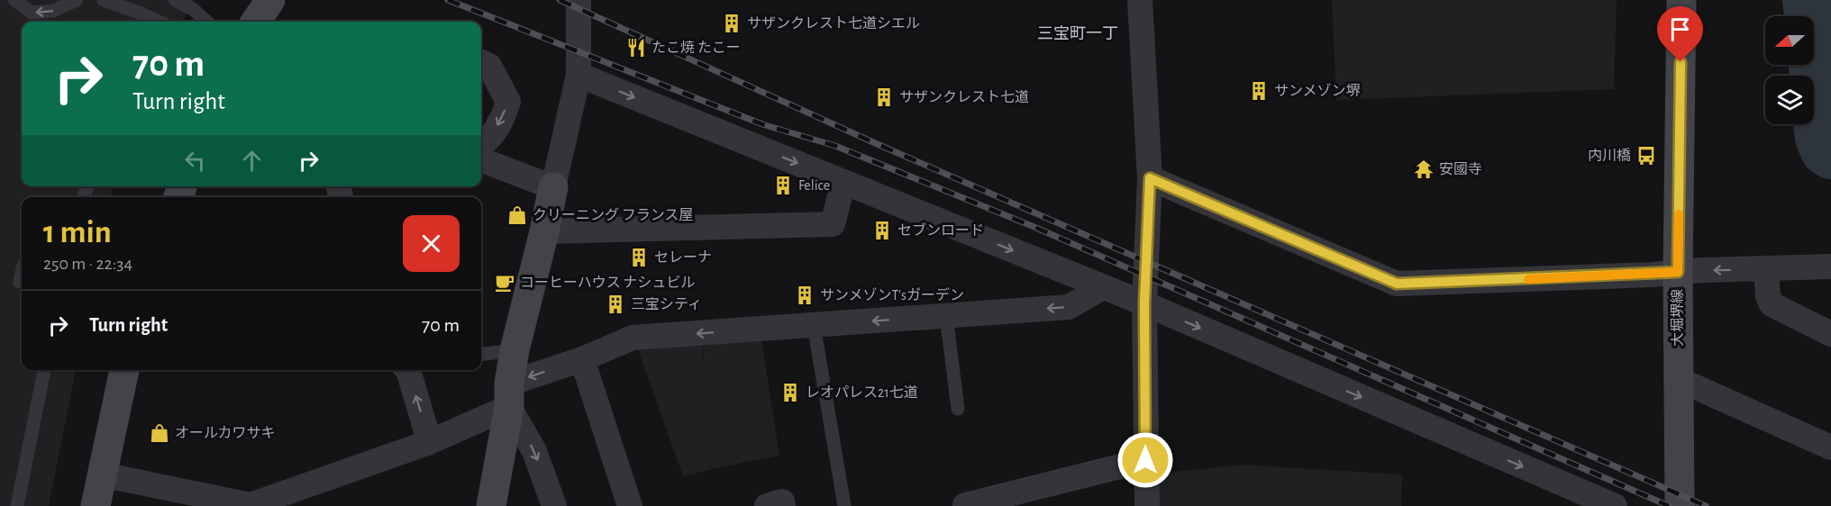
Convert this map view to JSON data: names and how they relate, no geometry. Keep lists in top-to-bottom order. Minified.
{"streets":{"street":["大堀堺線"]},"districts":["三宝町一丁"],"places":{"building":["サザンクレスト七道シエル","サンメゾン堺","サザンクレスト七道","Felice","セブンロード","セレーナ","サンメゾンT'sガーデン","三宝シティ","レオパレス21七道"],"restaurant":["たこ焼 たこー"],"bus stop":["内川橋"],"temple":["安國寺"],"shop":["クリーニング フランス屋","オールカワサキ"],"cafe":["コーヒーハウス ナシュビル"]},"north":"left","page":{"turn":["70 m","Turn right"],"heading":["1 min","250 m · 22:34"],"list":[{"name":"Turn right","value":"70 m"}]}}
